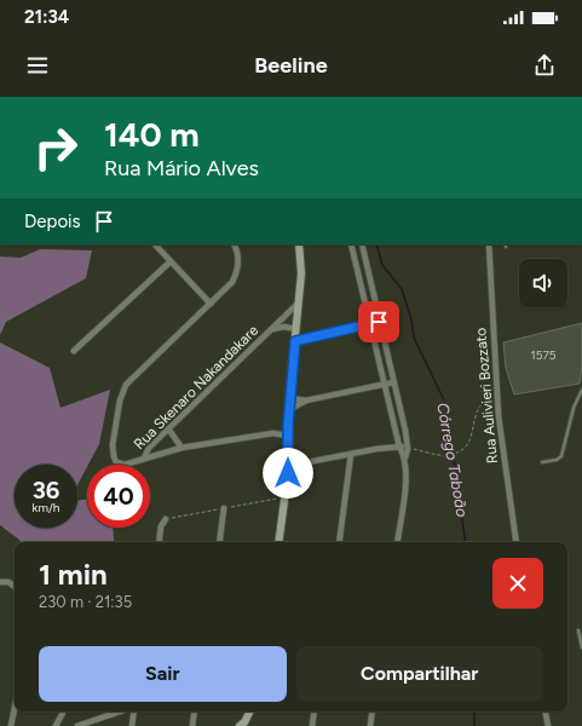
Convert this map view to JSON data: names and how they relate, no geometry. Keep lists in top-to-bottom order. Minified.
{"streets":{"street":["Rua Skenaro Nakandakare","Rua Aulivieri Bozzato"]},"water":["Córrego Taboão"],"house_numbers":["1575"],"page":{"status":"21:34","header":"Beeline","turn":["140 m","Rua Mário Alves"],"then":"Depois","speed":"36 km/h","limit":"40","heading":["1 min","230 m · 21:35"],"buttons":["Sair","Compartilhar"]}}
